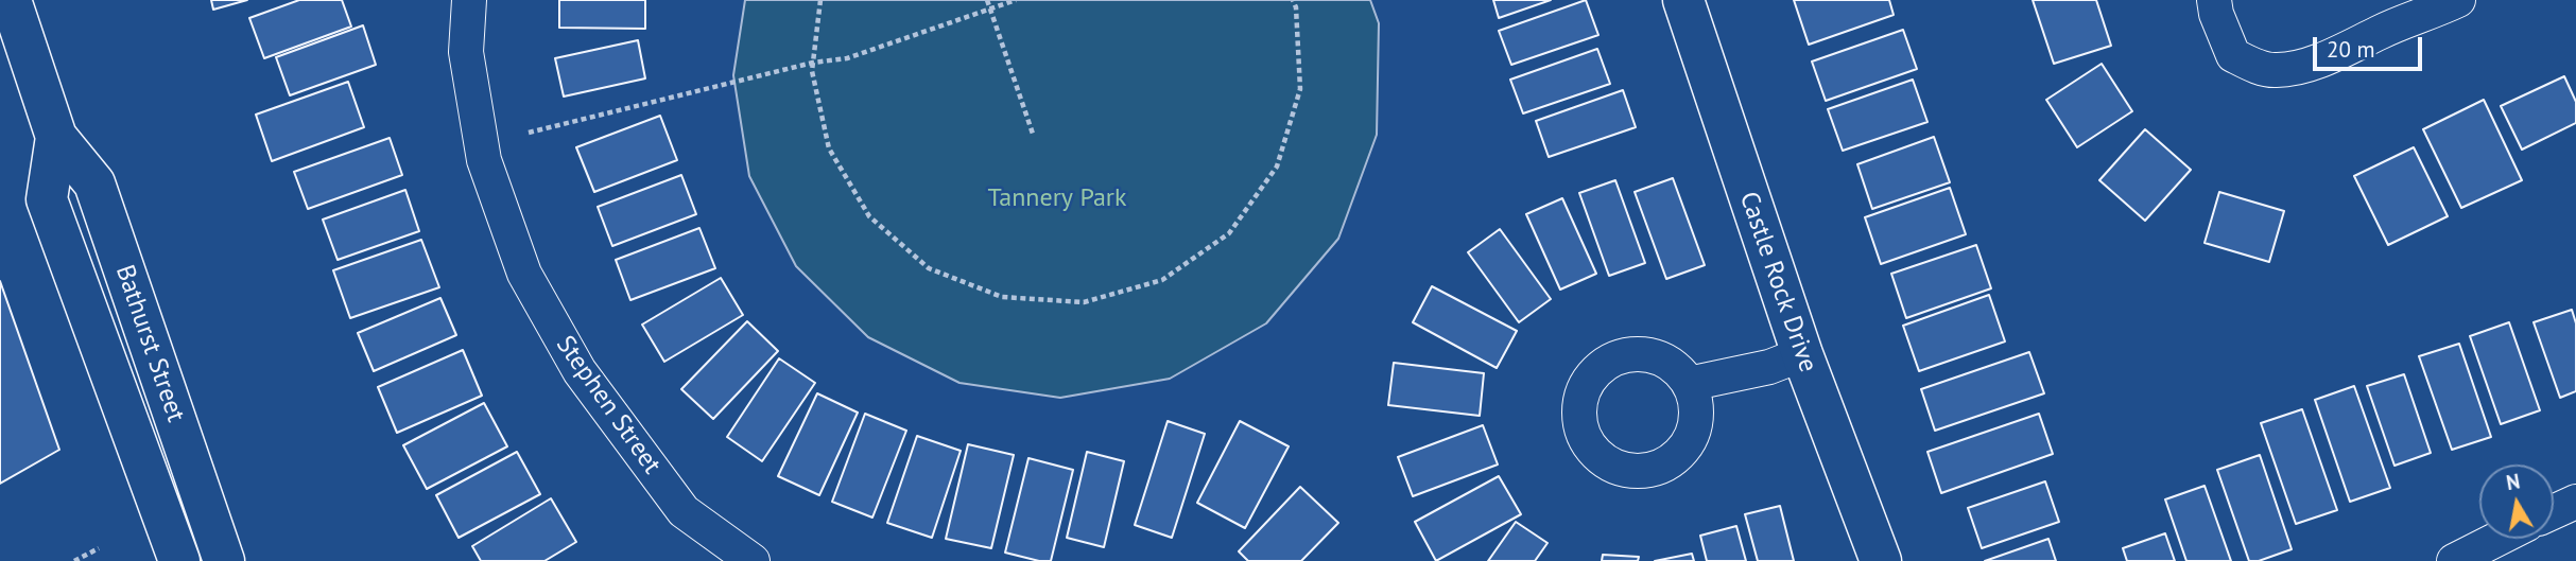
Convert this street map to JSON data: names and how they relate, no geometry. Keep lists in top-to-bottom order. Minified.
{"streets":{"main road":["Castle Rock Drive","Bathurst Street"],"street":["Stephen Street"]},"parks":["Tannery Park"],"scale_bar":"20 m","north":"top"}
